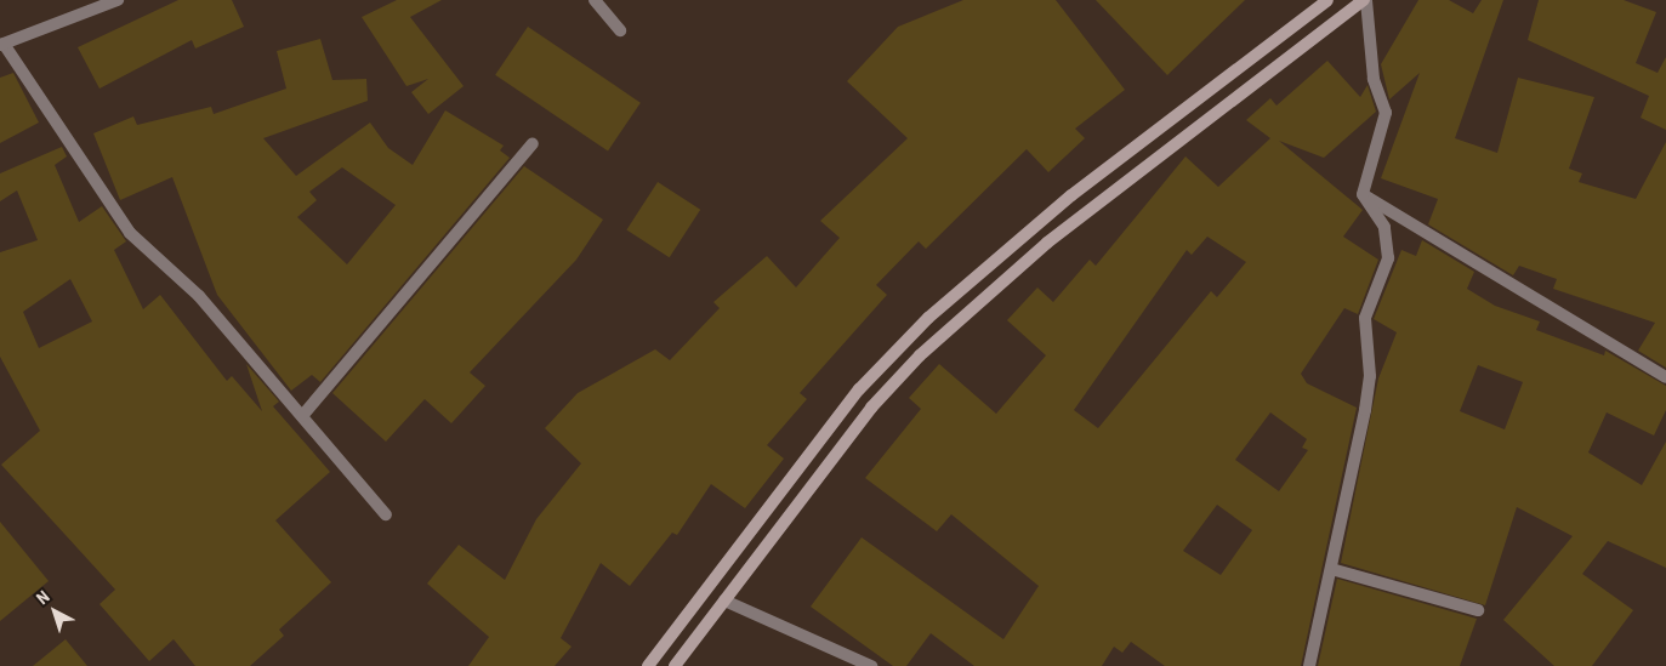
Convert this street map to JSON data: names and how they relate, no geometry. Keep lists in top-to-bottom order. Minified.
{"north":"top left"}
